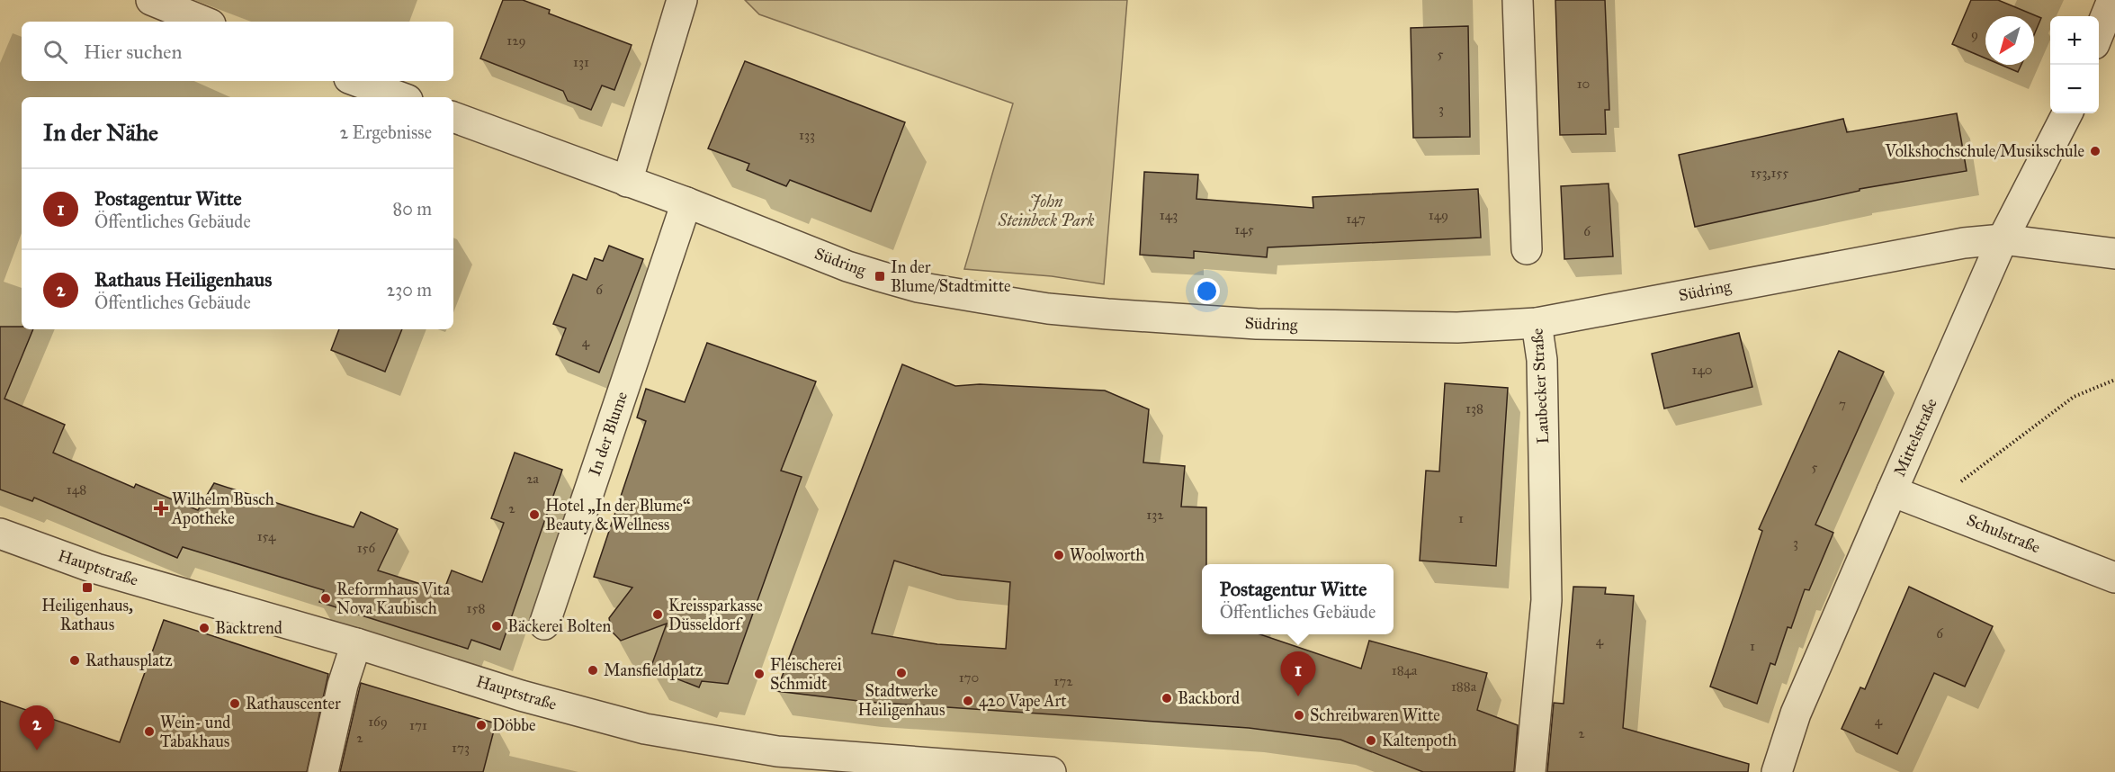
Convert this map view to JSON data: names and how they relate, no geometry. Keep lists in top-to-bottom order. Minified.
{"streets":{"street":["Südring","Laubecker Straße","In der Blume","Mittelstraße","Schulstraße","Hauptstraße"]},"crossings":[["Südring","Laubecker Straße"],["Südring","In der Blume"],["Südring","Mittelstraße"],["Mittelstraße","Schulstraße"]],"parks":["John Steinbeck Park"],"places":{"other":["Volkshochschule/Musikschule","Hotel „In der Blume“ Beauty & Wellness","Woolworth","Reformhaus Vita Nova Kaubisch","Kreissparkasse Düsseldorf","Bäckerei Bolten","Backtrend","Rathausplatz","Mansfieldplatz","Stadtwerke Heiligenhaus","Fleischerei Schmidt","Backbord","420 Vape Art","Rathauscenter","Schreibwaren Witte","Döbbe","Wein- und Tabakhaus","Kaltenpoth"],"transit":["In der Blume/Stadtmitte","Heiligenhaus, Rathaus"],"health":["Wilhelm Busch Apotheke"]},"house_numbers":["9","129","5","131","10","3","133","153,155","143","149","147","145","6","6","4","140","7","138","5","2a","148","2","132","1","154","3","156","158","6","4","1","184a","170","172","188a","4","169","171","2","2","173"],"north":"bottom left","page":{"map_buttons":["+","−"],"search":"Hier suchen","heading":["In der Nähe","2 Ergebnisse"],"list":[{"mark":"1","name":"Postagentur Witte","note":"Öffentliches Gebäude","value":"80 m"},{"mark":"2","name":"Rathaus Heiligenhaus","note":"Öffentliches Gebäude","value":"230 m"}],"popup":["Postagentur Witte","Öffentliches Gebäude"],"pins":["1","2"]}}
